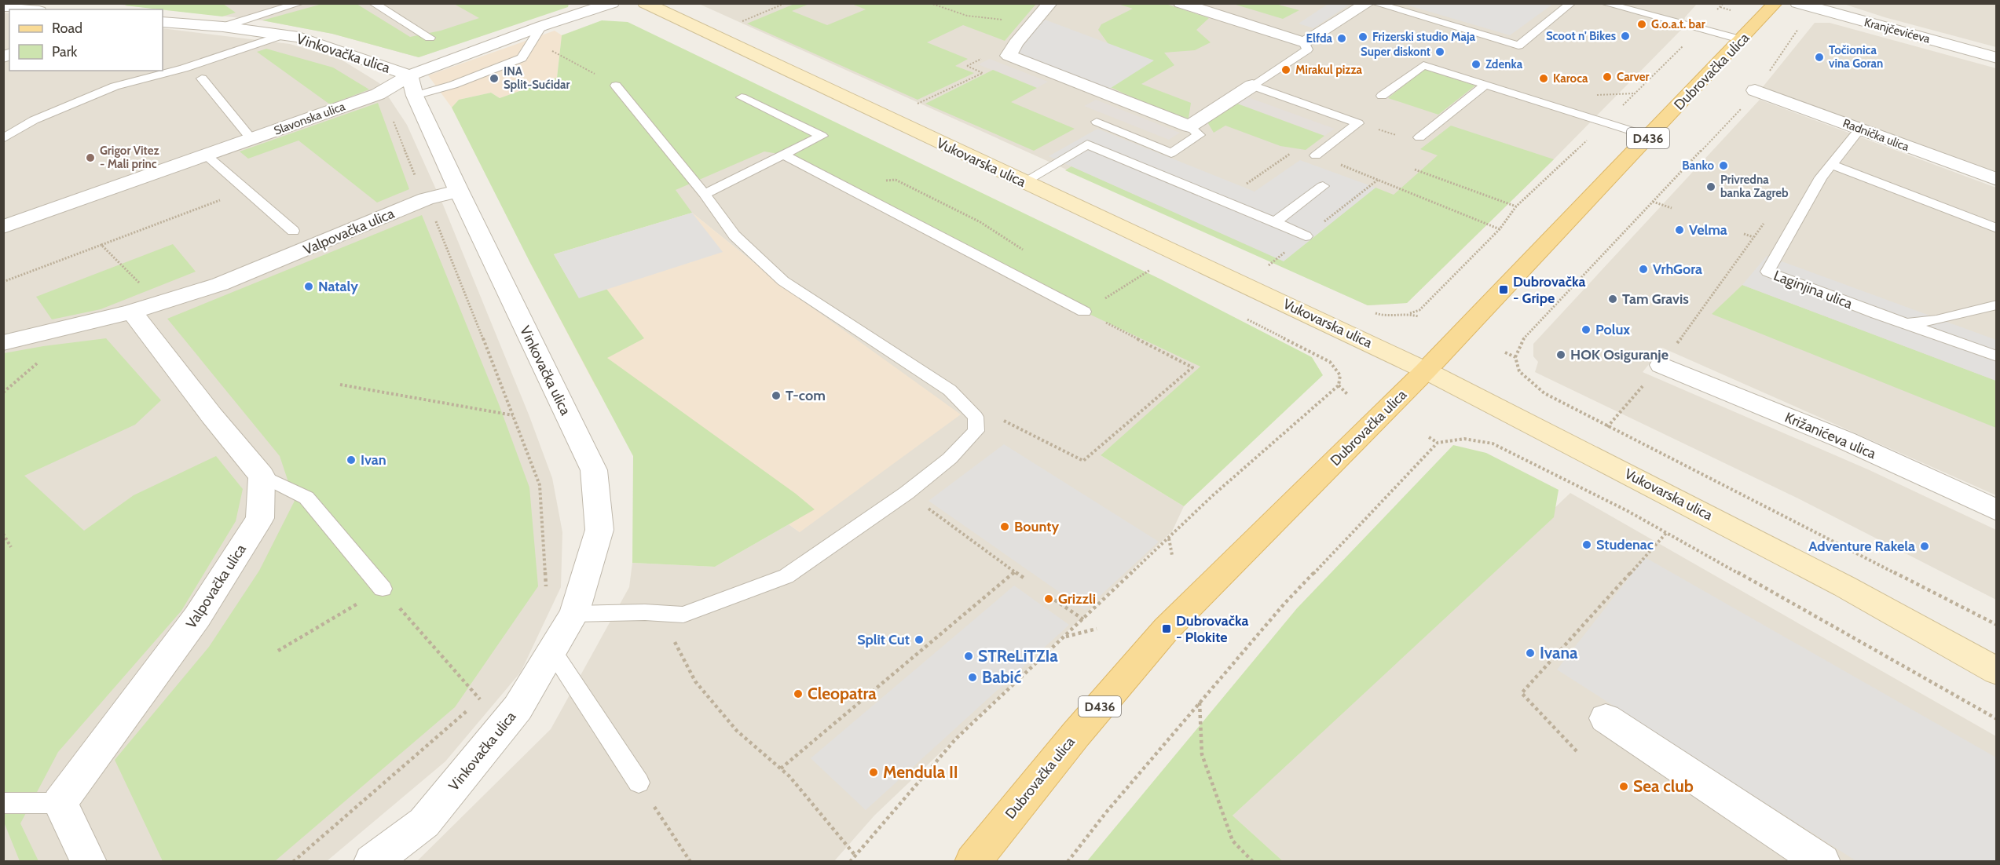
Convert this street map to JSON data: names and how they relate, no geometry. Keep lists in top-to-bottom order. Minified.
{"streets":{"main road":["Dubrovačka ulica","D436"],"street":["Kranjčevićeva","Vinkovačka ulica","Slavonska ulica","Radnička ulica","Vukovarska ulica","Valpovačka ulica","Križanićeva ulica"],"lane":["Laginjina ulica"]},"crossings":[["Vinkovačka ulica","Slavonska ulica"],["Vinkovačka ulica","Valpovačka ulica"],["Dubrovačka ulica","Vukovarska ulica"],["Radnička ulica","Laginjina ulica"]],"places":{"other":["G.o.a.t. bar","Scoot n' Bikes","Frizerski studio Maja","Elfda","Super diskont","Točionica vina Goran","Zdenka","Mirakul pizza","Carver","INA Split-Sućidar","Karoca","Grigor Vitez - Mali princ","Banko","Privredna banka Zagreb","Velma","VrhGora","Nataly","Tam Gravis","Polux","HOK Osiguranje","T-com","Ivan","Bounty","Studenac","Adventure Rakela","Grizzli","Split Cut","Ivana","STReLiTZIa","Babić","Cleopatra","Mendula II","Sea club"],"transit":["Dubrovačka - Gripe","Dubrovačka - Plokite"]},"legend":["Road","Park"]}
